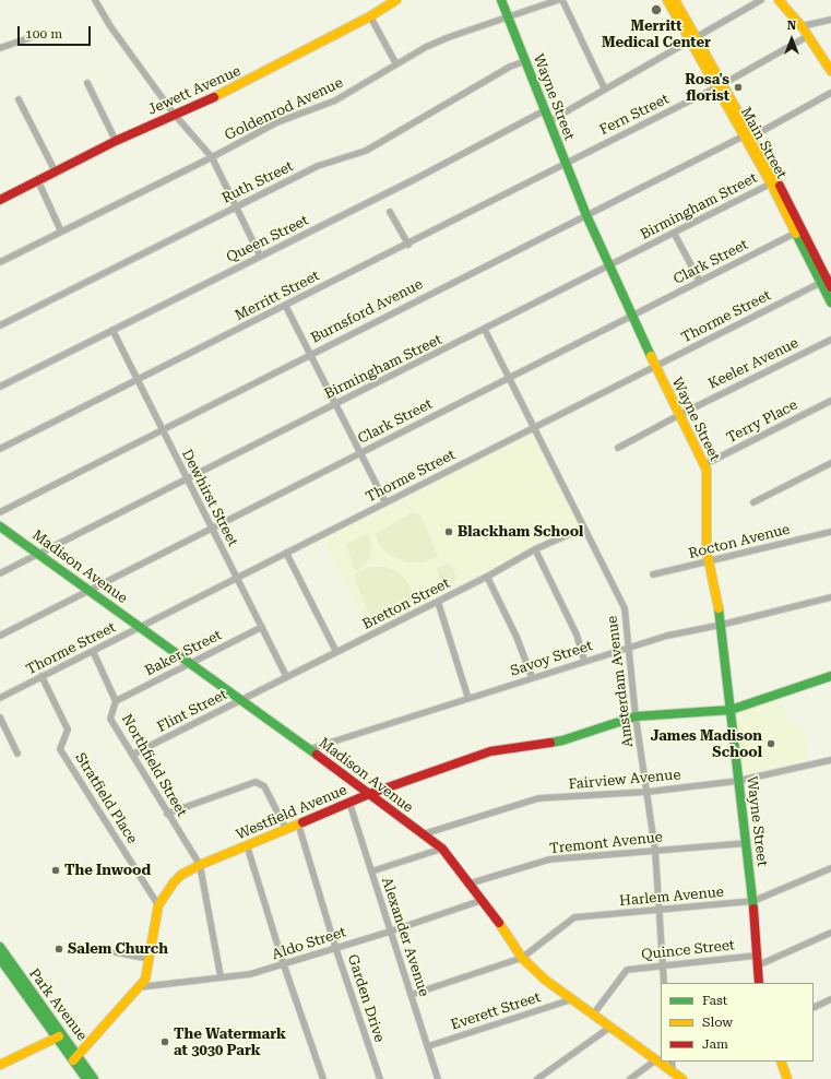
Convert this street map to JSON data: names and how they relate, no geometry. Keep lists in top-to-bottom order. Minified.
{"streets":{"street":["Jewett Avenue","Wayne Street","Goldenrod Avenue","Fern Street","Main Street","Ruth Street","Birmingham Street","Queen Street","Clark Street","Merritt Street","Burnsford Avenue","Thorme Street","Keeler Avenue","Terry Place","Dewhirst Street","Rocton Avenue","Madison Avenue","Bretton Street","Baker Street","Savoy Street","Amsterdam Avenue","Flint Street","Northfield Street","Fairview Avenue","Stratfield Place","Westfield Avenue","Tremont Avenue","Harlem Avenue","Alexander Avenue","Aldo Street","Quince Street","Garden Drive","Park Avenue","Everett Street"]},"crossings":[["Wayne Street","Goldenrod Avenue"],["Wayne Street","Fern Street"],["Wayne Street","Ruth Street"],["Wayne Street","Birmingham Street"],["Wayne Street","Queen Street"],["Wayne Street","Clark Street"],["Wayne Street","Merritt Street"],["Wayne Street","Burnsford Avenue"],["Wayne Street","Thorme Street"],["Wayne Street","Keeler Avenue"],["Wayne Street","Terry Place"],["Wayne Street","Rocton Avenue"],["Wayne Street","Savoy Street"],["Wayne Street","Fairview Avenue"],["Wayne Street","Westfield Avenue"],["Wayne Street","Tremont Avenue"],["Wayne Street","Harlem Avenue"],["Wayne Street","Quince Street"],["Fern Street","Main Street"],["Fern Street","Merritt Street"],["Main Street","Birmingham Street"],["Main Street","Clark Street"],["Main Street","Burnsford Avenue"],["Main Street","Thorme Street"],["Birmingham Street","Dewhirst Street"],["Birmingham Street","Madison Avenue"],["Birmingham Street","Amsterdam Avenue"],["Queen Street","Dewhirst Street"],["Clark Street","Dewhirst Street"],["Clark Street","Madison Avenue"],["Clark Street","Amsterdam Avenue"],["Merritt Street","Dewhirst Street"],["Burnsford Avenue","Dewhirst Street"],["Thorme Street","Dewhirst Street"],["Thorme Street","Madison Avenue"],["Thorme Street","Amsterdam Avenue"],["Thorme Street","Northfield Street"],["Thorme Street","Stratfield Place"],["Dewhirst Street","Bretton Street"],["Dewhirst Street","Baker Street"],["Madison Avenue","Bretton Street"],["Madison Avenue","Baker Street"],["Madison Avenue","Savoy Street"],["Madison Avenue","Flint Street"],["Madison Avenue","Fairview Avenue"],["Madison Avenue","Westfield Avenue"],["Madison Avenue","Tremont Avenue"],["Madison Avenue","Harlem Avenue"],["Madison Avenue","Aldo Street"],["Madison Avenue","Quince Street"],["Madison Avenue","Everett Street"],["Bretton Street","Amsterdam Avenue"],["Bretton Street","Flint Street"],["Baker Street","Northfield Street"],["Savoy Street","Amsterdam Avenue"],["Amsterdam Avenue","Fairview Avenue"],["Amsterdam Avenue","Westfield Avenue"],["Amsterdam Avenue","Tremont Avenue"],["Amsterdam Avenue","Harlem Avenue"],["Amsterdam Avenue","Quince Street"],["Flint Street","Northfield Street"],["Northfield Street","Westfield Avenue"],["Stratfield Place","Westfield Avenue"],["Westfield Avenue","Alexander Avenue"],["Westfield Avenue","Aldo Street"],["Westfield Avenue","Garden Drive"],["Westfield Avenue","Park Avenue"],["Harlem Avenue","Alexander Avenue"],["Alexander Avenue","Aldo Street"],["Alexander Avenue","Everett Street"],["Aldo Street","Garden Drive"]],"places":["Merritt Medical Center","Rosa's florist","Blackham School","James Madison School","The Inwood","Salem Church","The Watermark at 3030 Park"],"legend":["Fast","Slow","Jam"],"scale_bar":"100 m","north":"top"}
